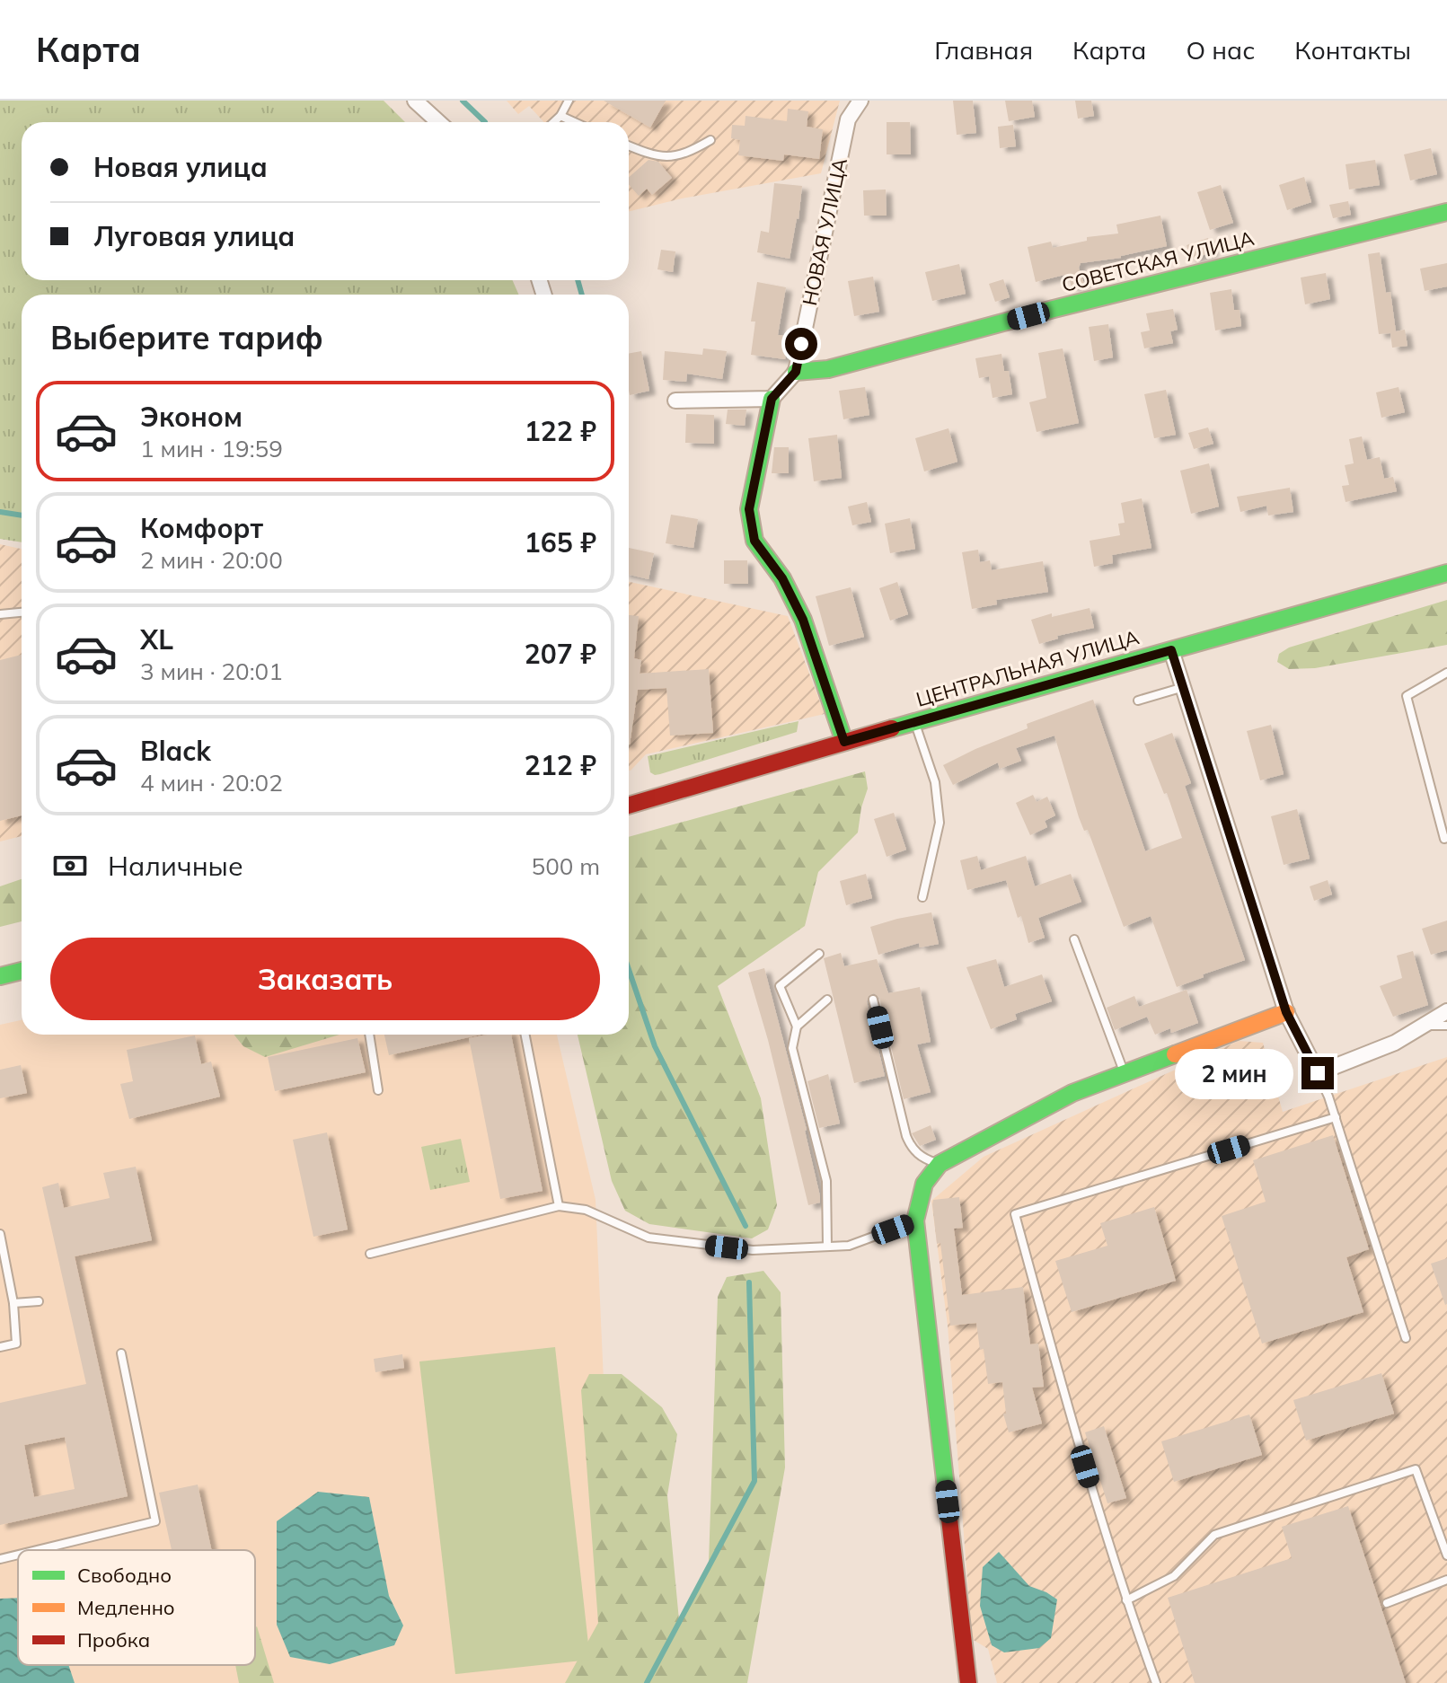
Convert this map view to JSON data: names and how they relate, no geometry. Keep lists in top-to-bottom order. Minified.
{"streets":{"street":["НОВАЯ УЛИЦА","СОВЕТСКАЯ УЛИЦА","ЦЕНТРАЛЬНАЯ УЛИЦА"]},"crossings":[["НОВАЯ УЛИЦА","СОВЕТСКАЯ УЛИЦА"]],"legend":["Свободно","Медленно","Пробка"],"page":{"header":"Карта","nav":["Главная","Карта","О нас","Контакты"],"banner":["Новая улица","Луговая улица"],"heading":"Выберите тариф","list":[{"name":"Эконом","note":"1 мин · 19:59","value":"122 ₽"},{"name":"Комфорт","note":"2 мин · 20:00","value":"165 ₽"},{"name":"XL","note":"3 мин · 20:01","value":"207 ₽"},{"name":"Black","note":"4 мин · 20:02","value":"212 ₽"}],"pay":["Наличные","500 m"],"buttons":"Заказать","bubble":"2 мин"}}
